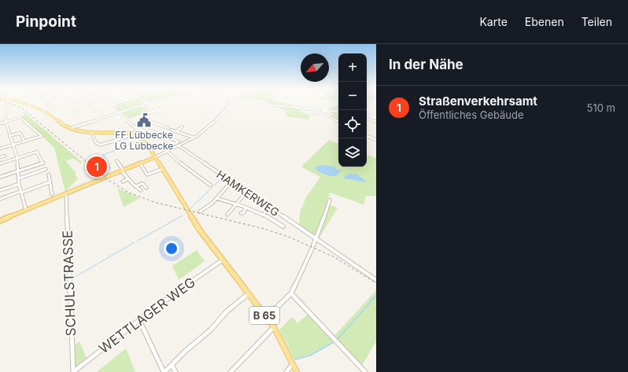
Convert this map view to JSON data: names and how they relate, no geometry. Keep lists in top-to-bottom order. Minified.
{"streets":{"main road":["B 65"],"street":["HAMKERWEG","SCHULSTRASSE","WETTLAGER WEG"]},"crossings":[["SCHULSTRASSE","WETTLAGER WEG"],["WETTLAGER WEG","B 65"]],"places":{"public building":["FF Lübbecke LG Lübbecke"]},"north":"bottom left","page":{"header":"Pinpoint","nav":["Karte","Ebenen","Teilen"],"heading":"In der Nähe","map_buttons":["+","−"],"list":[{"mark":"1","name":"Straßenverkehrsamt","note":"Öffentliches Gebäude","value":"510 m"}],"pins":"1"}}
